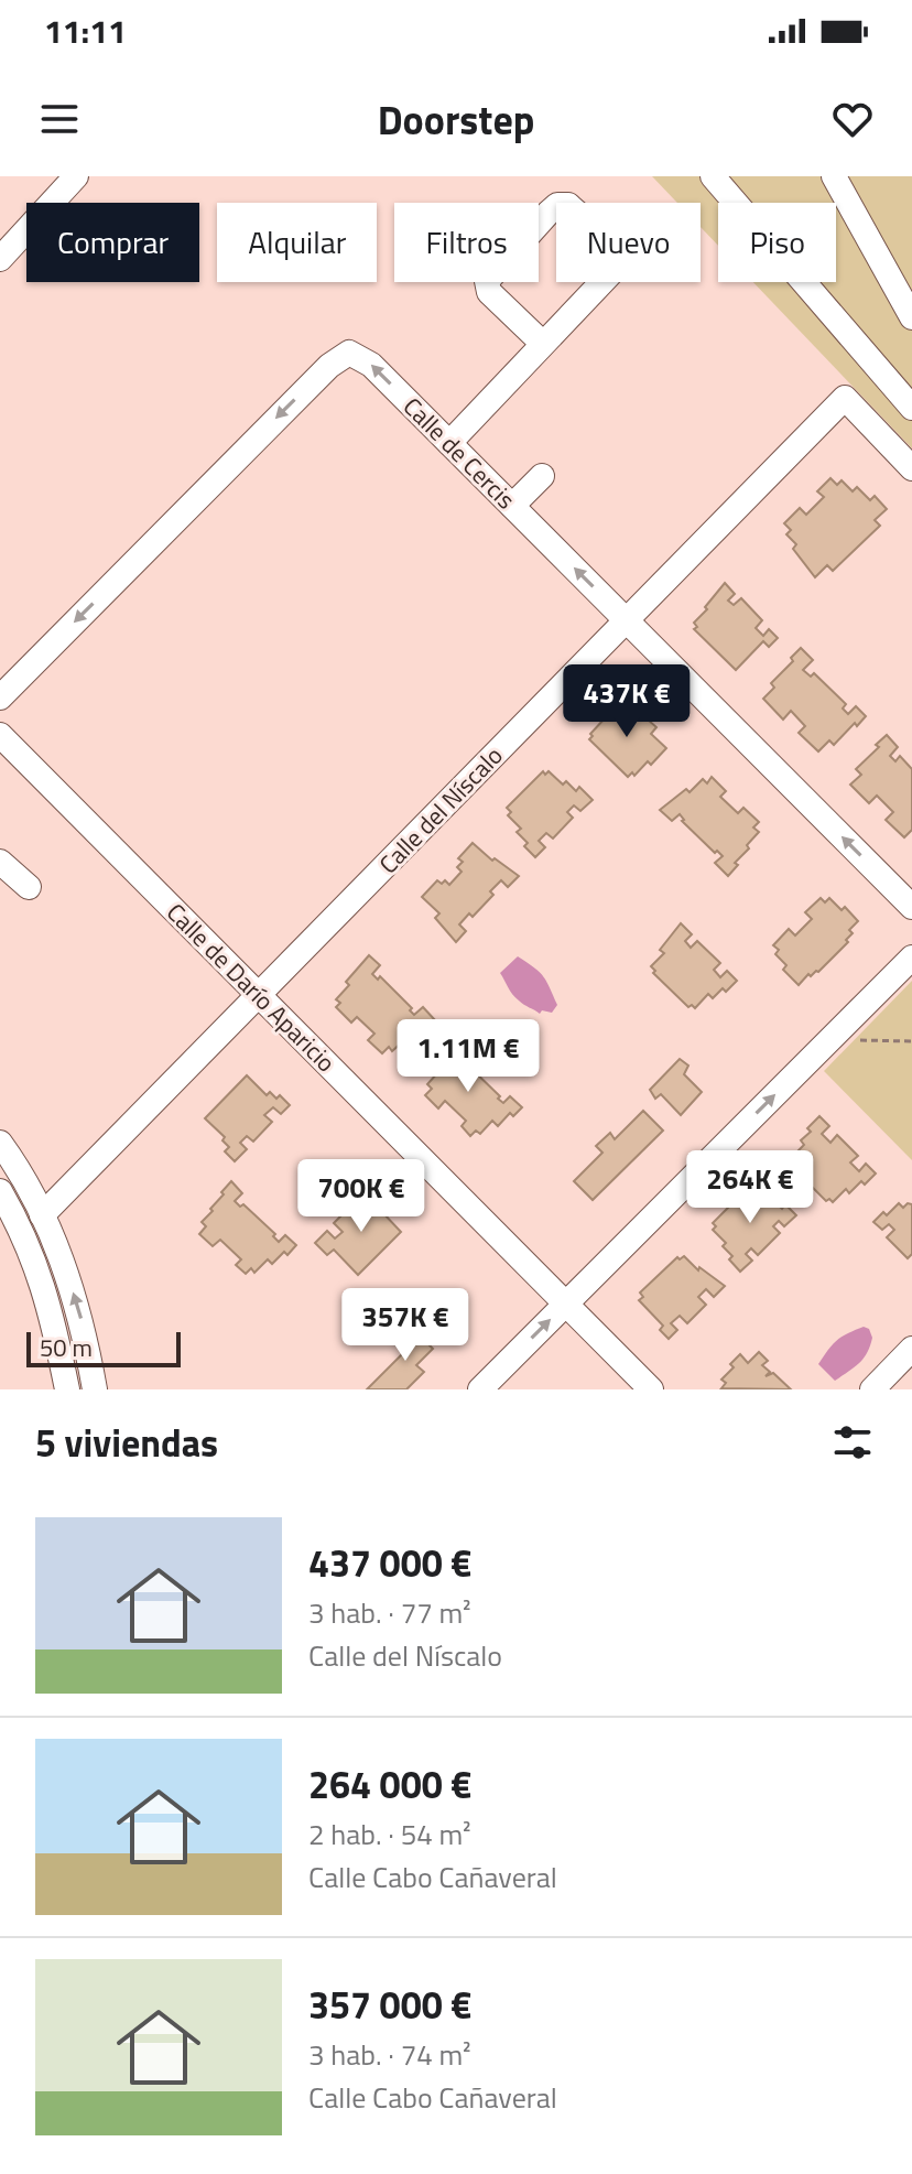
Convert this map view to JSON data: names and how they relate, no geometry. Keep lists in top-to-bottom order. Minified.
{"streets":{"street":["Calle de Cercis","Calle del Níscalo","Calle de Darío Aparicio"]},"crossings":[["Calle de Cercis","Calle del Níscalo"],["Calle del Níscalo","Calle de Darío Aparicio"]],"scale_bar":"50 m","page":{"status":"11:11","header":"Doorstep","chip":["Comprar","Alquilar","Filtros","Nuevo","Piso"],"price":["437K €","1.11M €","264K €","700K €","357K €"],"scale":"50 m","heading":"5 viviendas","list":[{"name":"437 000 €","note":"3 hab. · 77 m² · Calle del Níscalo"},{"name":"264 000 €","note":"2 hab. · 54 m² · Calle Cabo Cañaveral"},{"name":"357 000 €","note":"3 hab. · 74 m² · Calle Cabo Cañaveral"}]}}
